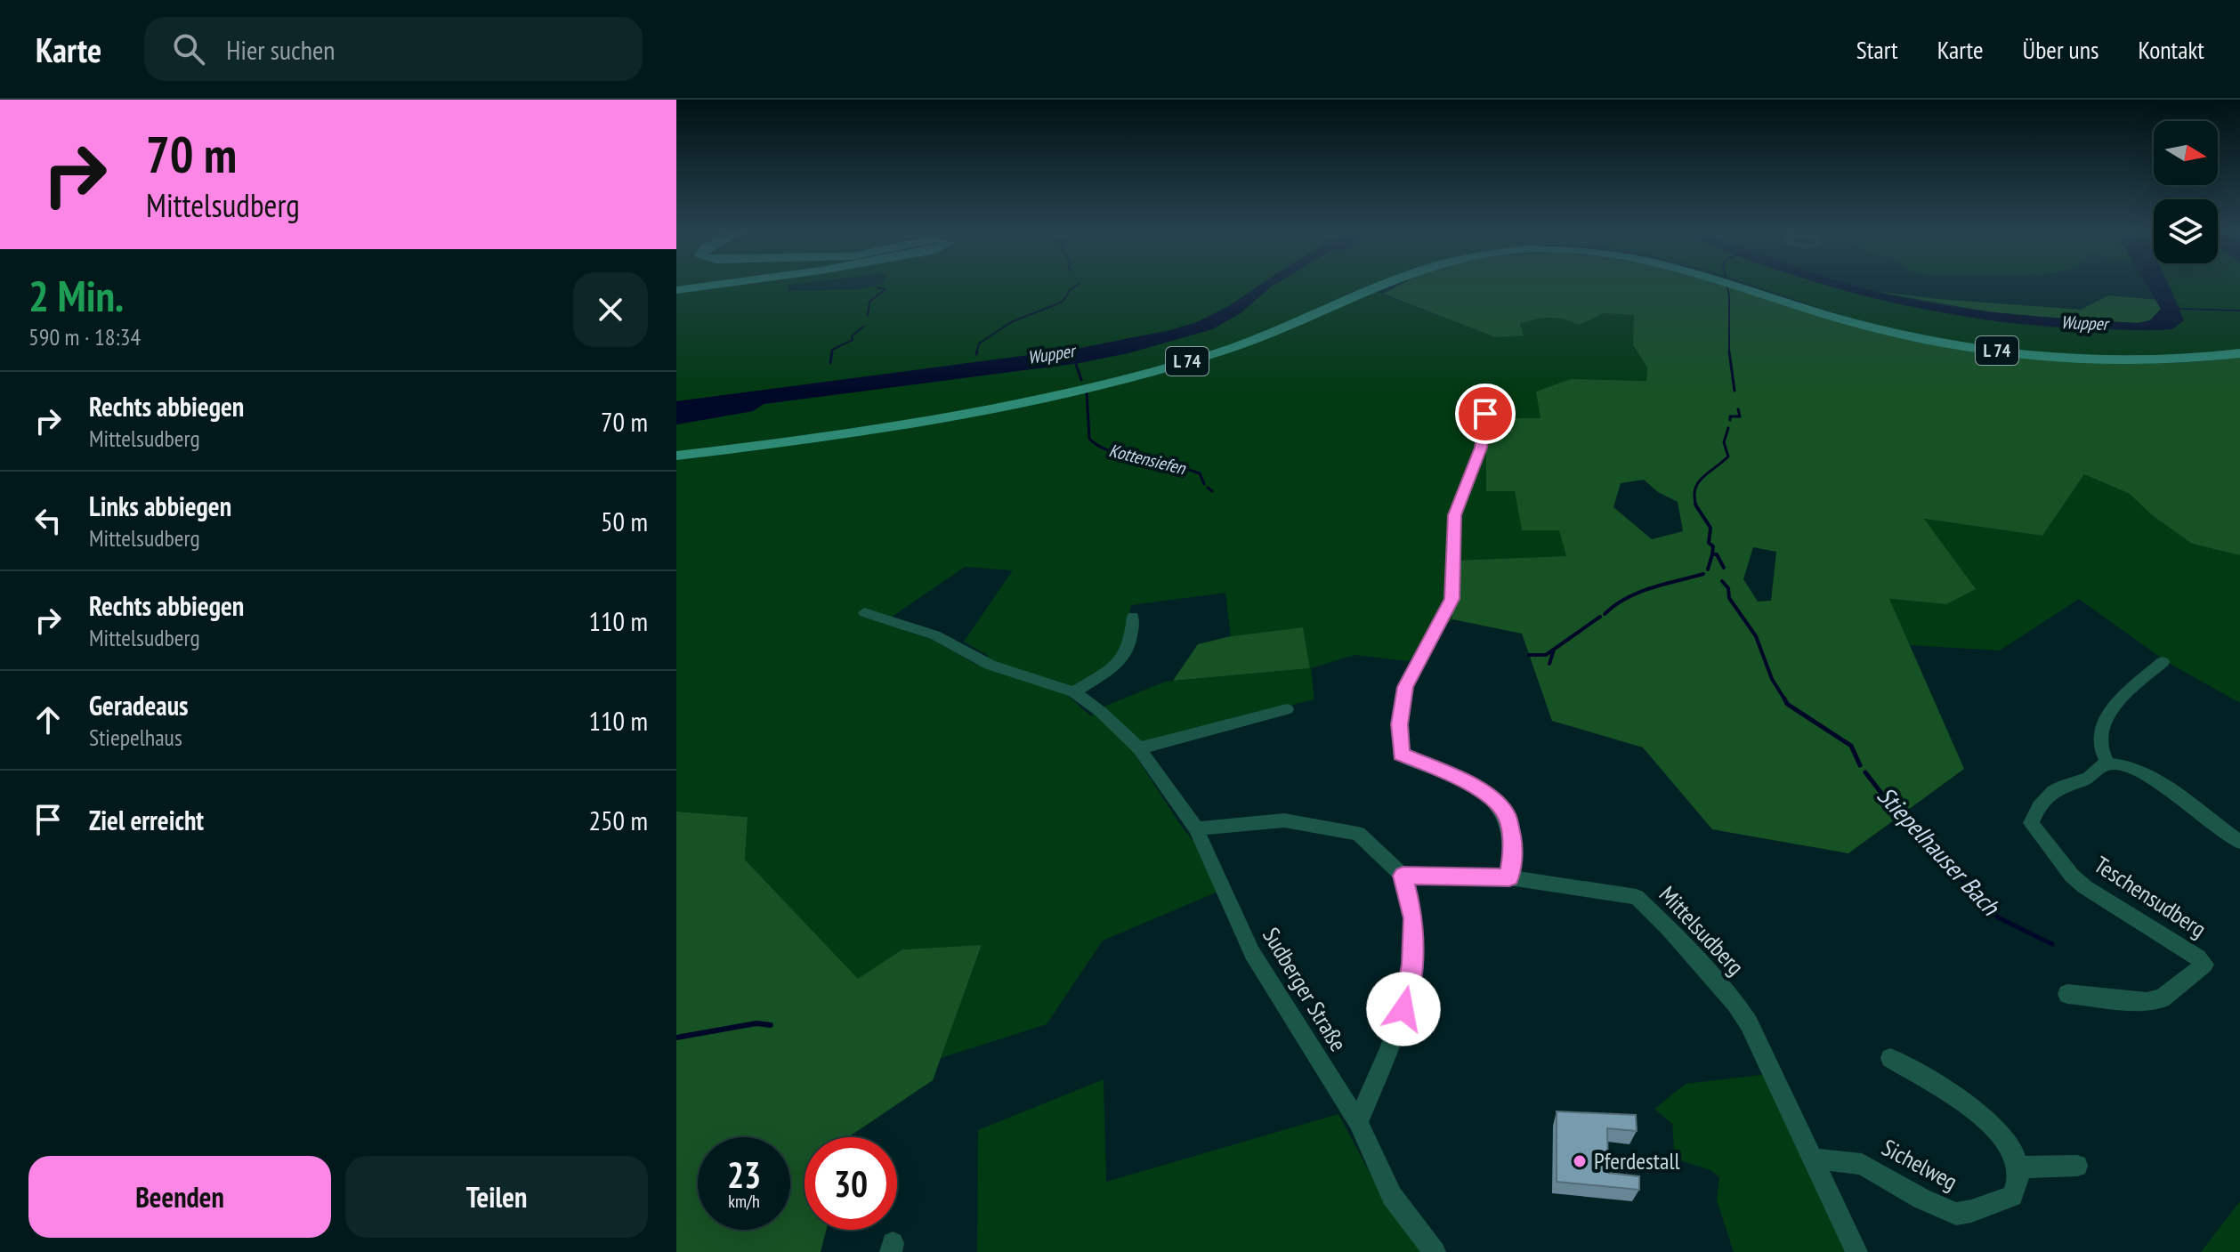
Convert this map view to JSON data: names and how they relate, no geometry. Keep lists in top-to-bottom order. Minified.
{"streets":{"main road":["L 74"],"street":["Teschensudberg","Mittelsudberg","Sudberger Straße","Sichelweg"]},"crossings":[["Mittelsudberg","Sichelweg"]],"water":["Wupper","Kottensiefen","Stiepelhauser Bach"],"places":["Pferdestall"],"north":"right","page":{"header":"Karte","search":"Hier suchen","nav":["Start","Karte","Über uns","Kontakt"],"turn":["70 m","Mittelsudberg"],"heading":["2 Min.","590 m · 18:34"],"list":[{"name":"Rechts abbiegen","note":"Mittelsudberg","value":"70 m"},{"name":"Links abbiegen","note":"Mittelsudberg","value":"50 m"},{"name":"Rechts abbiegen","note":"Mittelsudberg","value":"110 m"},{"name":"Geradeaus","note":"Stiepelhaus","value":"110 m"},{"name":"Ziel erreicht","value":"250 m"}],"speed":"23 km/h","limit":"30","buttons":["Beenden","Teilen"]}}
